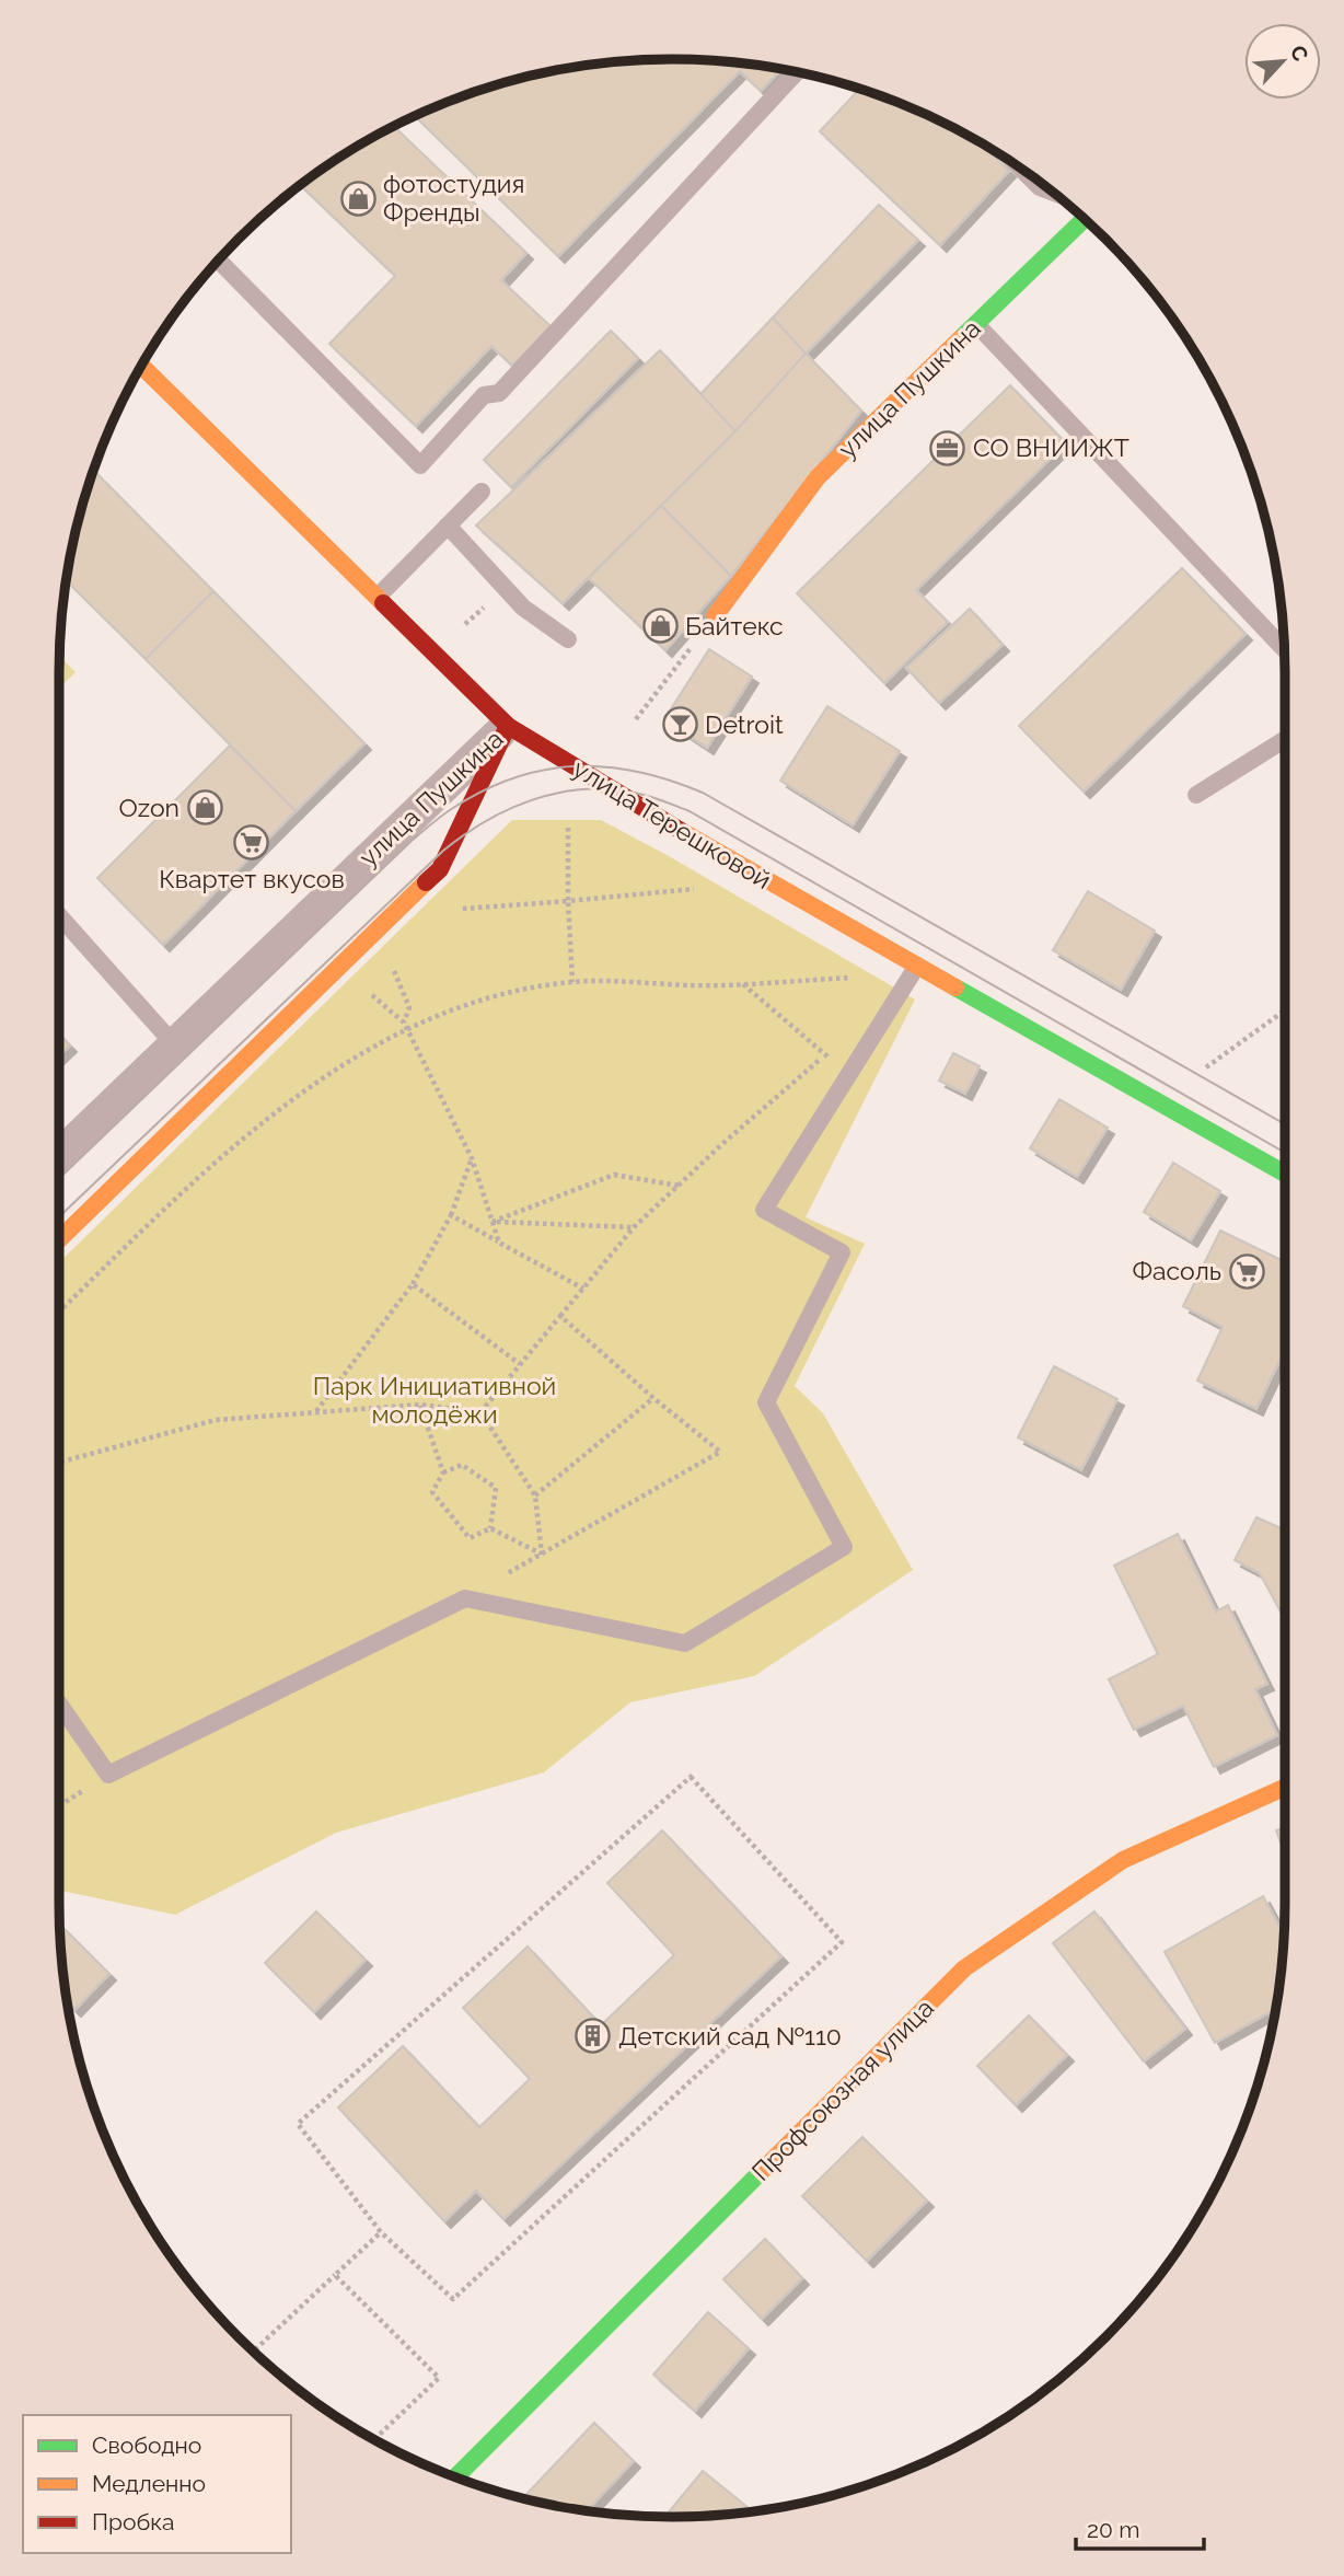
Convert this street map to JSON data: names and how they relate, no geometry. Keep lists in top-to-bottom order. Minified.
{"streets":{"street":["улица Пушкина","улица Терешковой","Профсоюзная улица"]},"crossings":[["улица Пушкина","улица Терешковой"]],"parks":["Парк Инициативной молодёжи"],"places":{"shop":["фотостудия Френды","Байтекс","Ozon"],"office":["СО ВНИИЖТ"],"bar":["Detroit"],"supermarket":["Квартет вкусов","Фасоль"],"building":["Детский сад №110"]},"legend":["Свободно","Медленно","Пробка"],"scale_bar":"20 m","north":"top right"}
